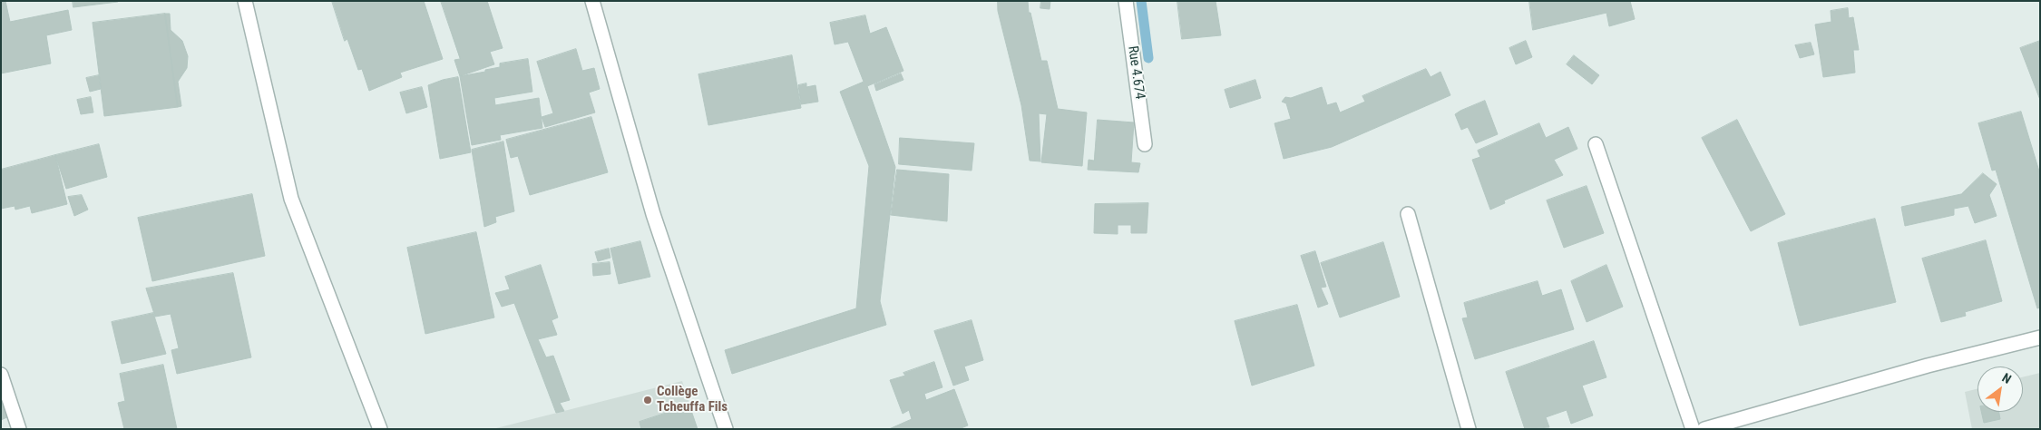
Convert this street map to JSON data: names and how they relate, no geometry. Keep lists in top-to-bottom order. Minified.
{"streets":{"street":["Rue 4.674"]},"places":["Collège Tcheuffa Fils"],"north":"top right"}
